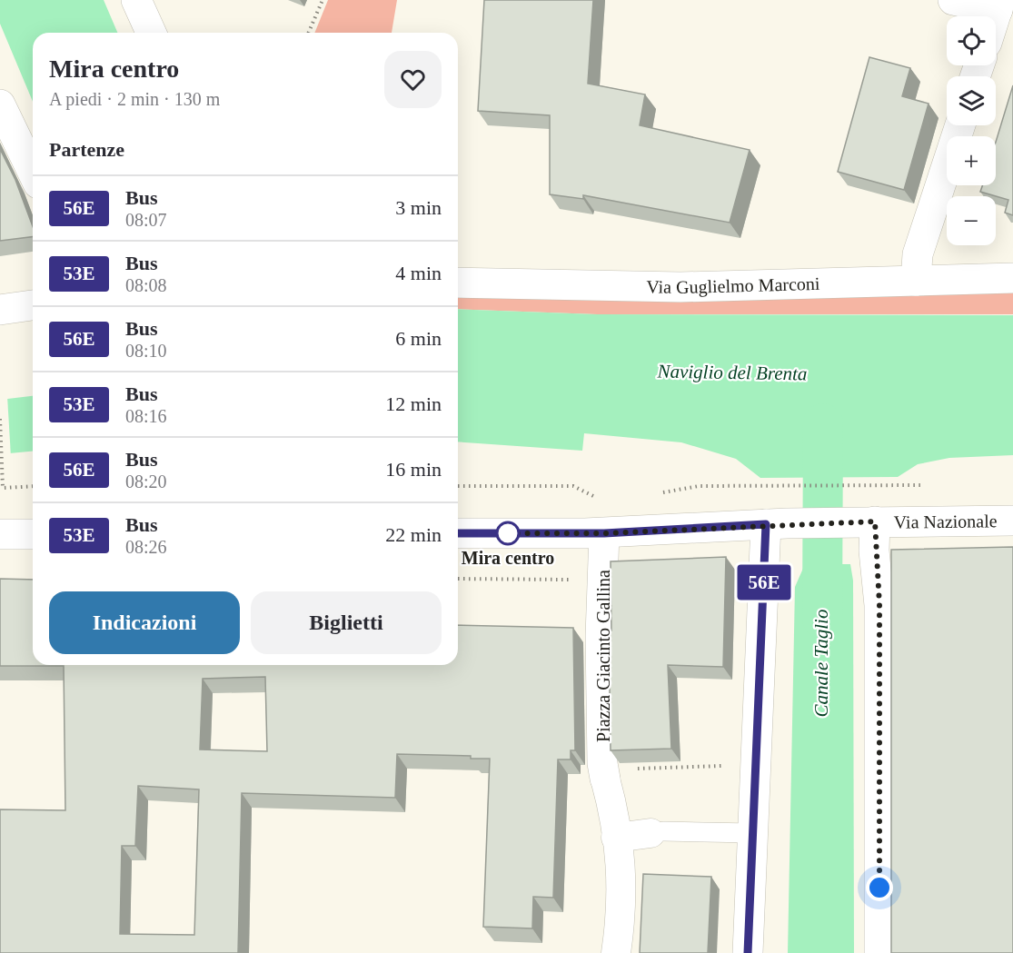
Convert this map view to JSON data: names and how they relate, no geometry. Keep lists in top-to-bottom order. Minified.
{"streets":{"street":["Via Guglielmo Marconi","Via Nazionale","Piazza Giacinto Gallina"]},"crossings":[["Via Nazionale","Piazza Giacinto Gallina"]],"water":["Naviglio del Brenta","Canale Taglio"],"places":["Mira centro"],"lines":["bus line 56E"],"page":{"on_map":"56E","map_buttons":["+","−"],"heading":[["Mira centro","A piedi · 2 min · 130 m"],"Partenze"],"list":[{"mark":"56E","name":"Bus","note":"08:07","value":"3 min"},{"mark":"53E","name":"Bus","note":"08:08","value":"4 min"},{"mark":"56E","name":"Bus","note":"08:10","value":"6 min"},{"mark":"53E","name":"Bus","note":"08:16","value":"12 min"},{"mark":"56E","name":"Bus","note":"08:20","value":"16 min"},{"mark":"53E","name":"Bus","note":"08:26","value":"22 min"}],"buttons":["Indicazioni","Biglietti"]}}
